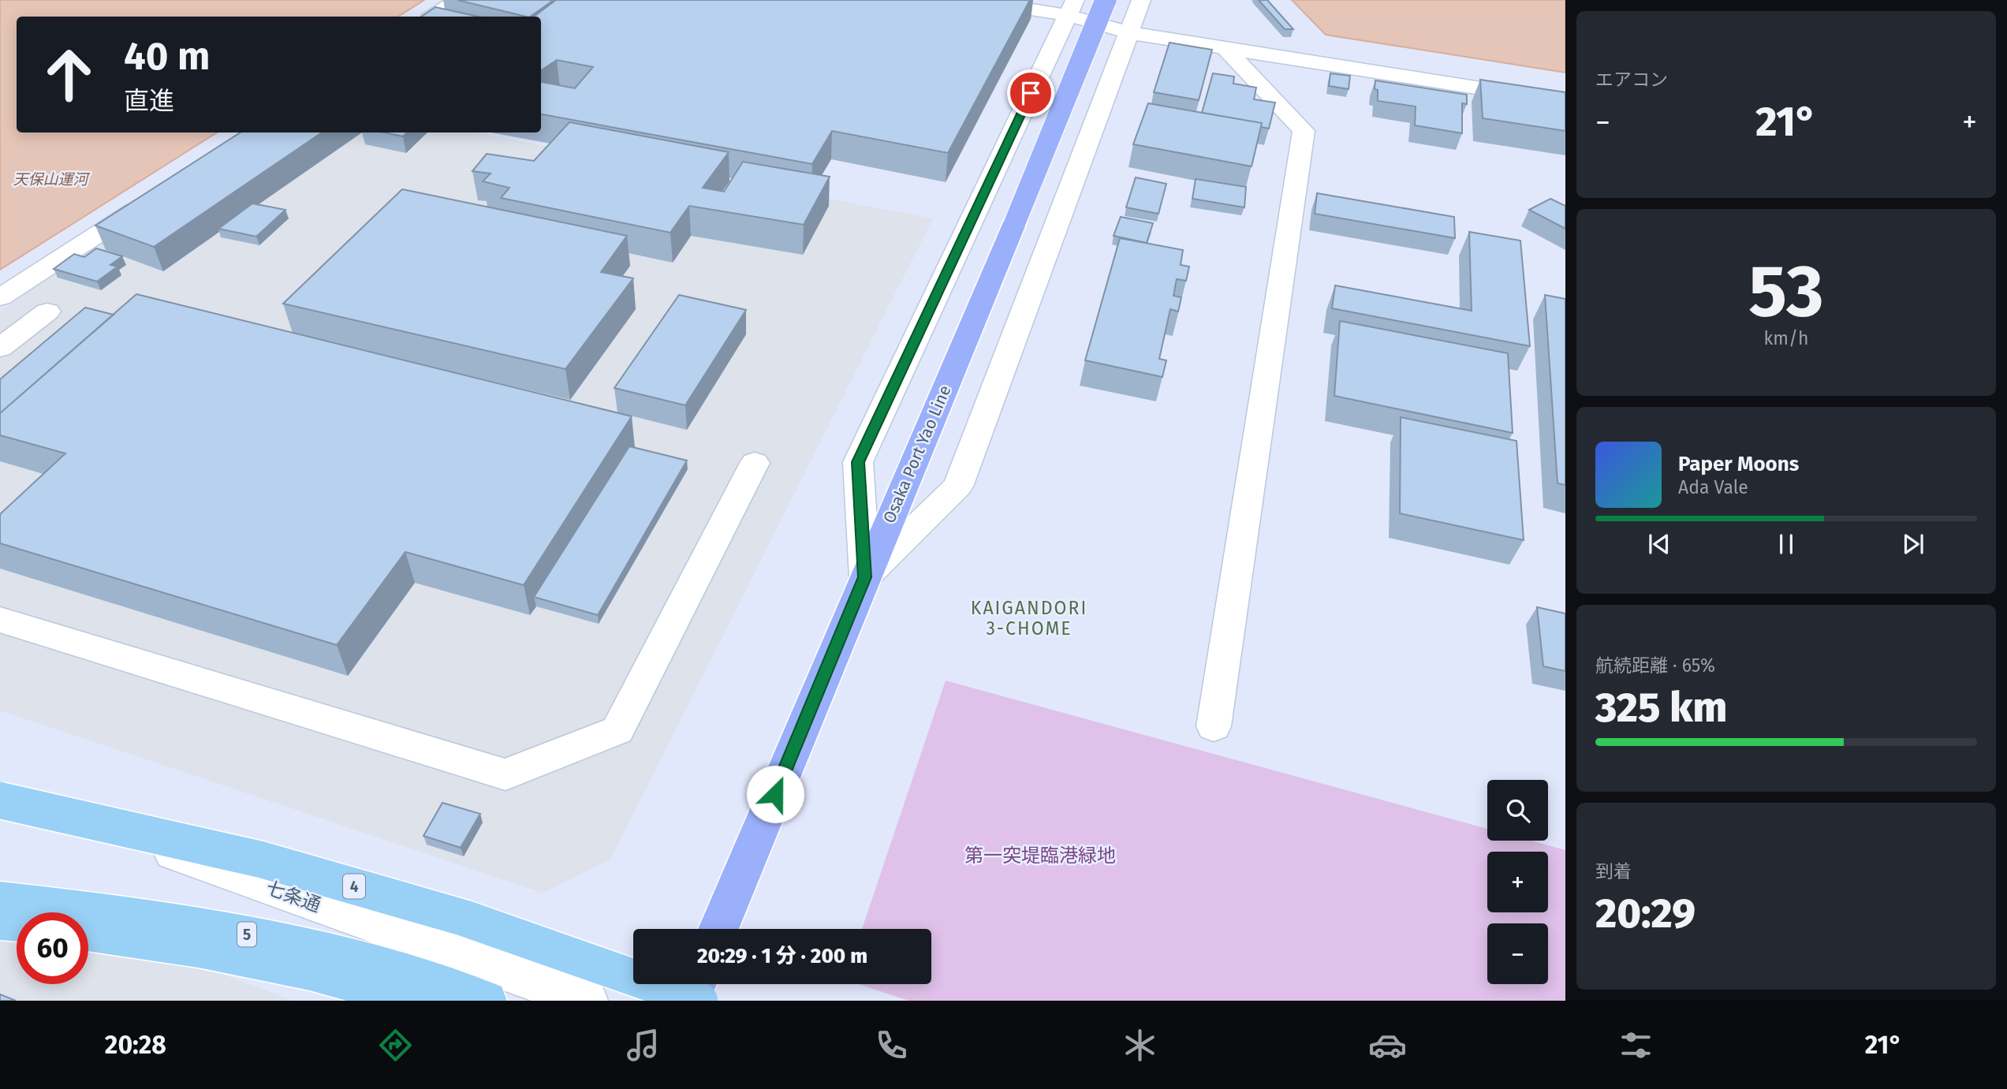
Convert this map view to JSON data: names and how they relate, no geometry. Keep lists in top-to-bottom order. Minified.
{"streets":{"highway":["4","5"],"main road":["Osaka Port Yao Line"],"street":["七条通"]},"districts":["KAIGANDORI 3-CHOME"],"water":["天保山運河"],"parks":["第一突堤臨港緑地"],"page":{"tile":["エアコン",["53","km/h"],["航続距離 · 65%","325 km"],["到着","20:29"]],"turn":["40 m","直進"],"heat":["−","21°","+"],"song":["Paper Moons","Ada Vale"],"map_buttons":["+","−"],"limit":"60","trip":"20:29 · 1 分 · 200 m","tabs":["20:28","21°"]}}
